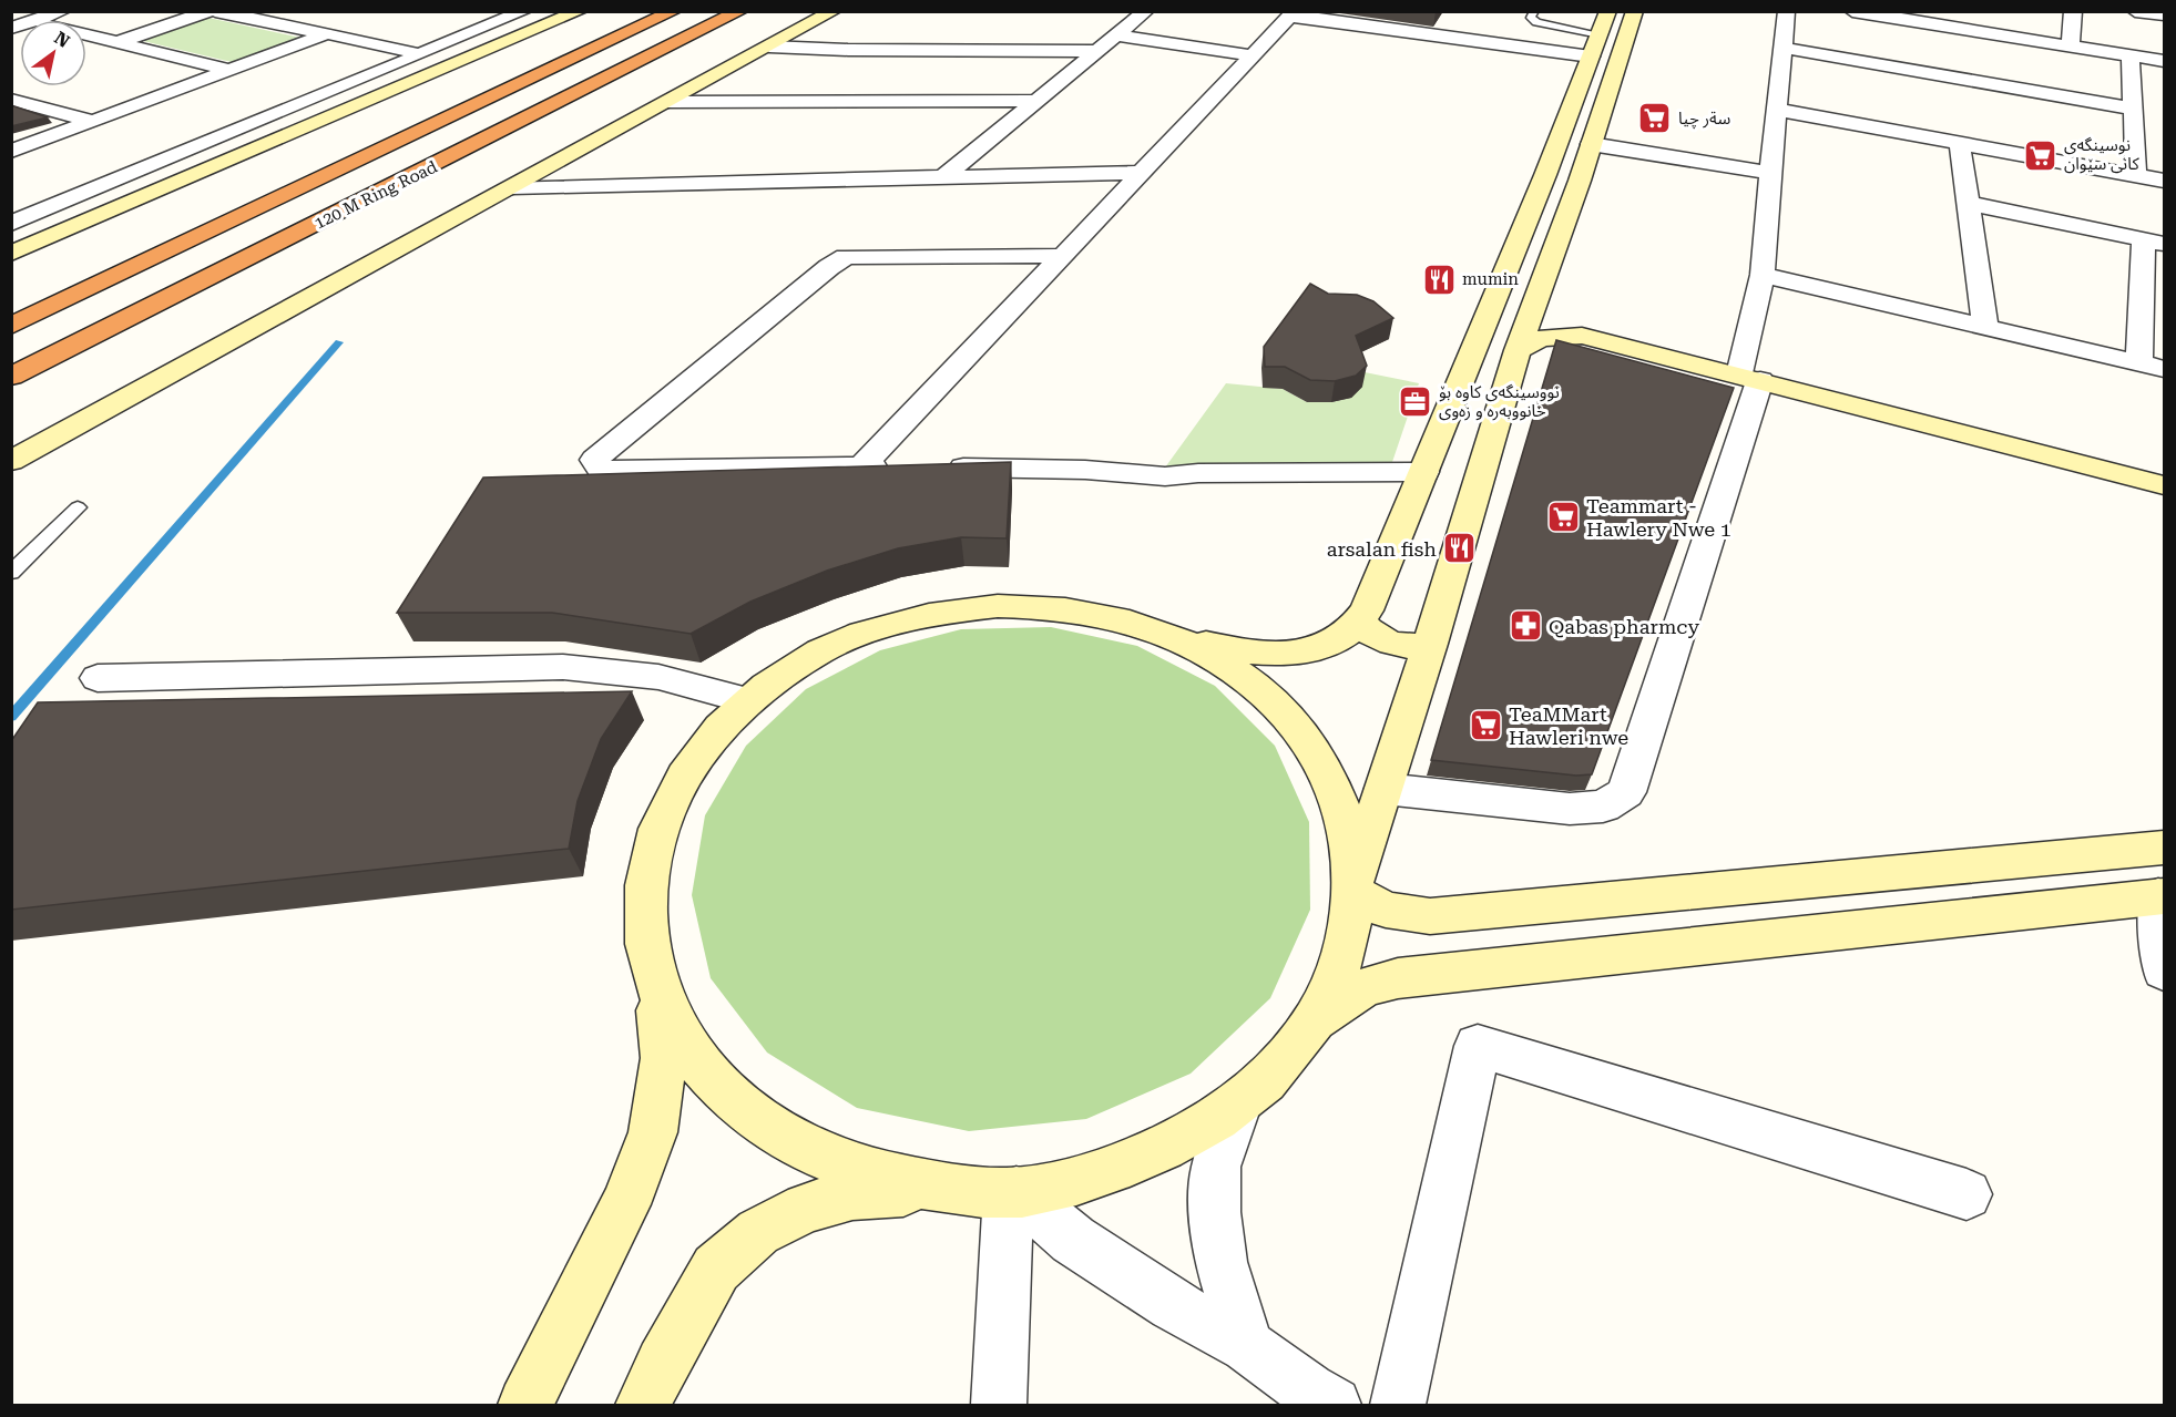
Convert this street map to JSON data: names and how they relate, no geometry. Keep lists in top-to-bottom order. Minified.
{"streets":{"highway":["120 M Ring Road"]},"places":{"supermarket":["سةر چيا","نوسینگەی کانی سێوان","Teammart - Hawlery Nwe 1","TeaMMart Hawleri nwe"],"restaurant":["mumin","arsalan fish"],"office":["نووسینگەی کاوە بۆ خانووبەرە و زەوی"],"pharmacy":["Qabas pharmcy"]},"north":"top right"}
